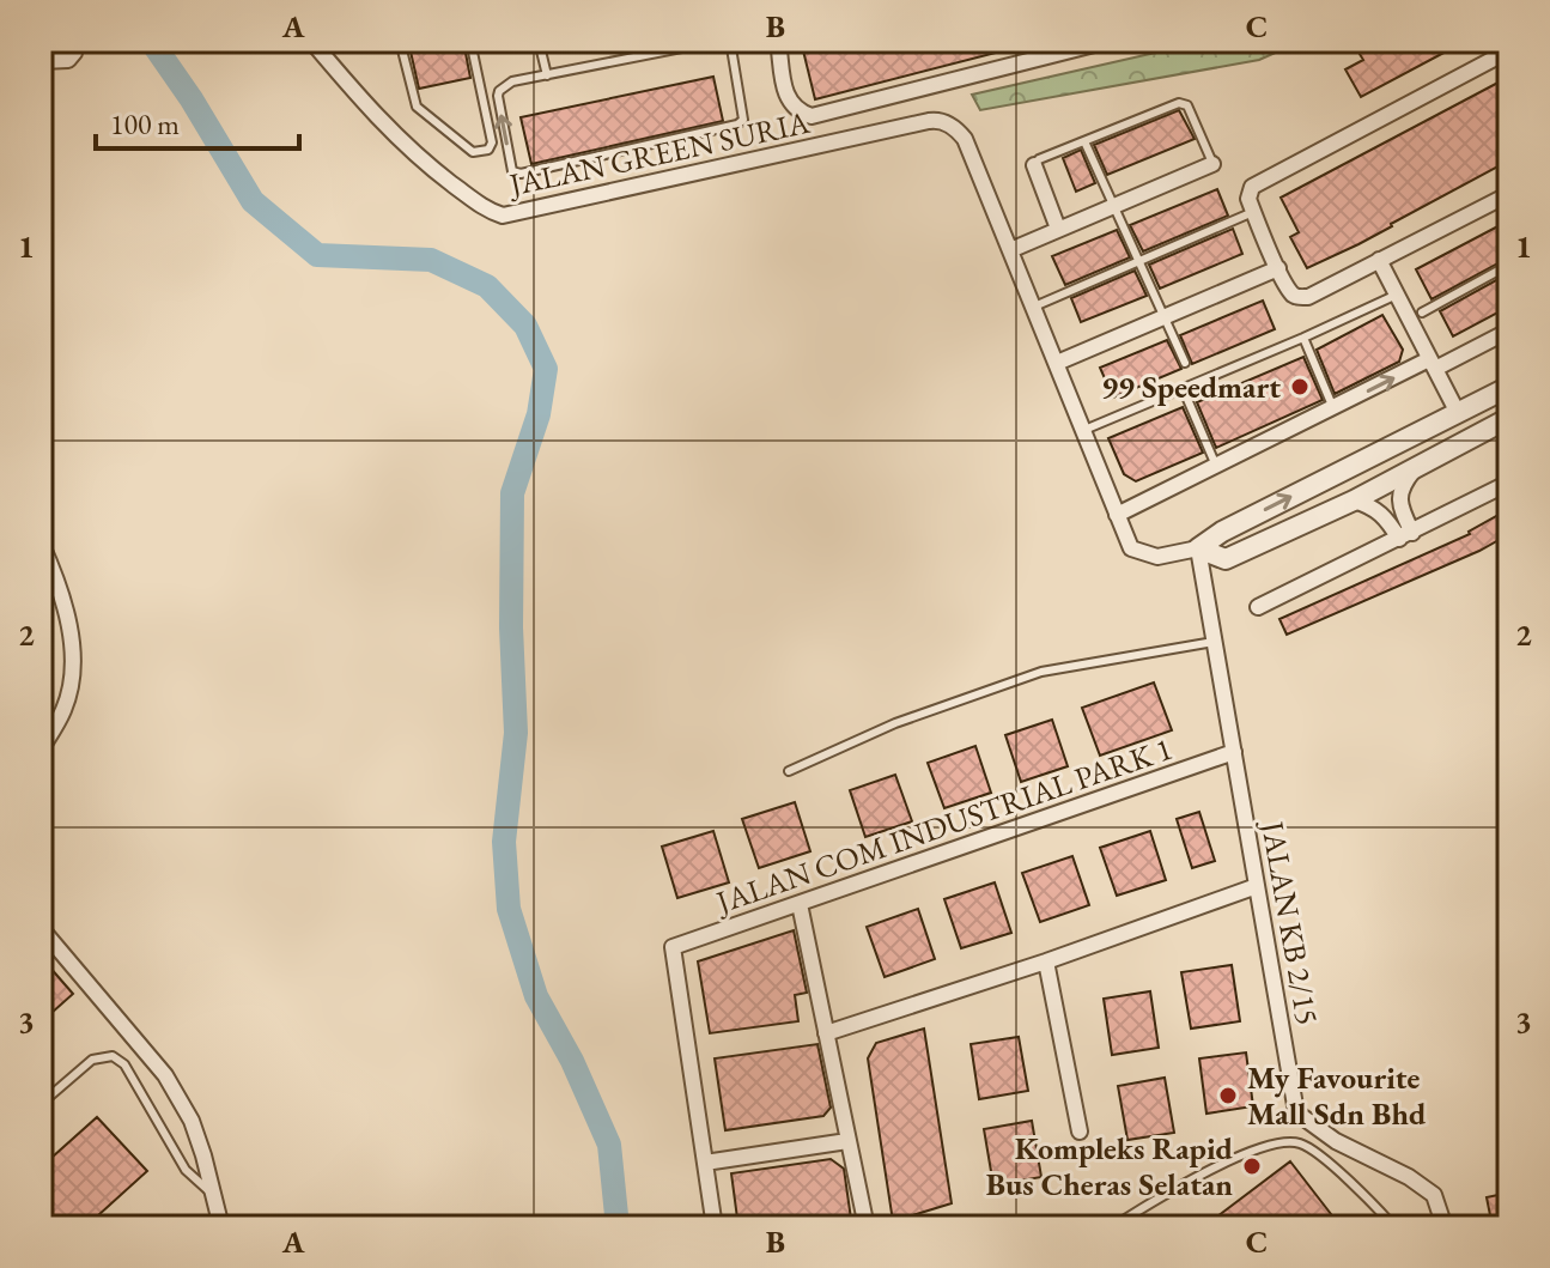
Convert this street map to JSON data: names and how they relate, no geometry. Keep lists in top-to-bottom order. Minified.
{"streets":{"street":["JALAN GREEN SURIA","JALAN COM INDUSTRIAL PARK 1","JALAN KB 2/15"]},"crossings":[["JALAN COM INDUSTRIAL PARK 1","JALAN KB 2/15"]],"places":["99 Speedmart","My Favourite Mall Sdn Bhd","Kompleks Rapid Bus Cheras Selatan"],"scale_bar":"100 m","grid":{"columns":["A","B","C"],"rows":["1","2","3"]}}
